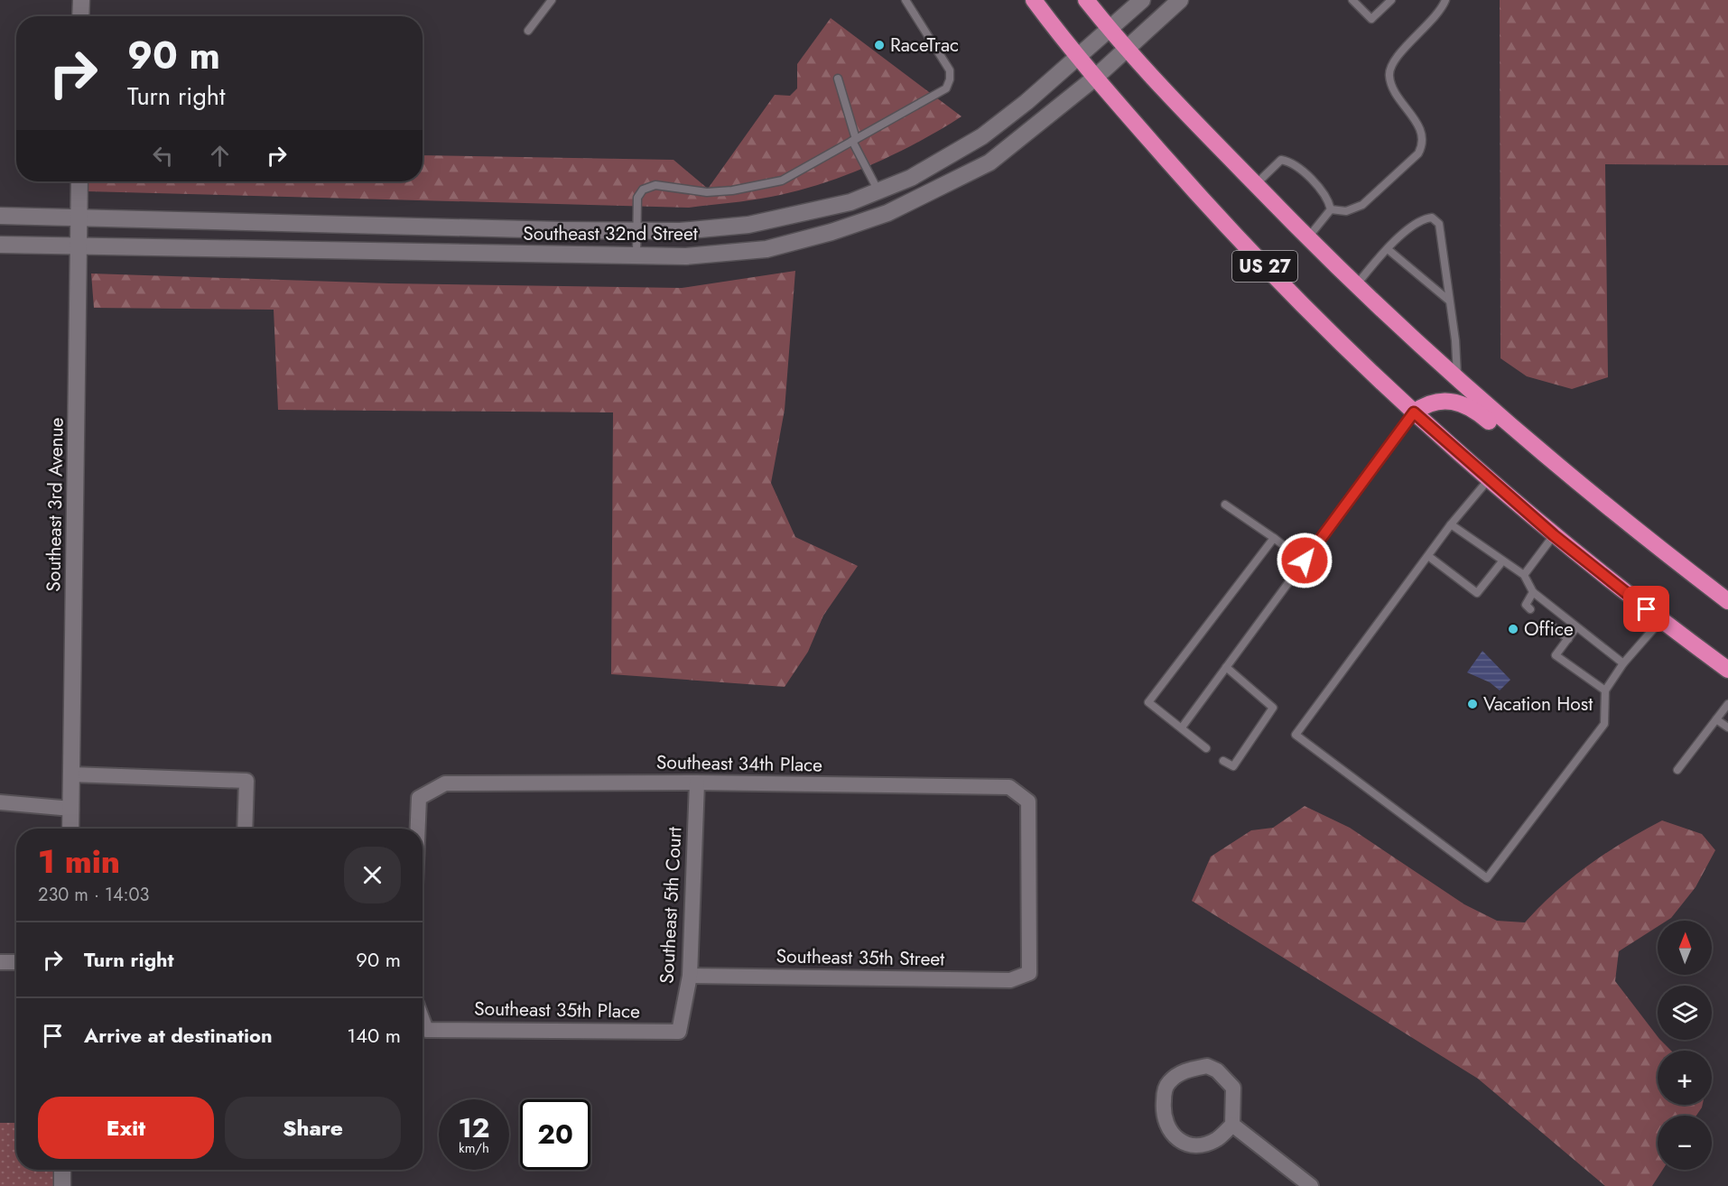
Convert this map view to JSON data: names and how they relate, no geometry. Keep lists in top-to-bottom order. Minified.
{"streets":{"highway":["US 27"],"main road":["Southeast 32nd Street","Southeast 3rd Avenue"],"street":["Southeast 34th Place","Southeast 5th Court","Southeast 35th Street","Southeast 35th Place"]},"crossings":[["Southeast 32nd Street","US 27"],["Southeast 32nd Street","Southeast 3rd Avenue"],["Southeast 34th Place","Southeast 5th Court"],["Southeast 34th Place","Southeast 35th Street"],["Southeast 5th Court","Southeast 35th Street"],["Southeast 5th Court","Southeast 35th Place"]],"places":["RaceTrac","Office","Vacation Host"],"north":"top","page":{"turn":["90 m","Turn right"],"heading":["1 min","230 m · 14:03"],"map_buttons":["+","−"],"list":[{"name":"Turn right","value":"90 m"},{"name":"Arrive at destination","value":"140 m"}],"buttons":["Exit","Share"],"speed":"12 km/h","limit":"20"}}
